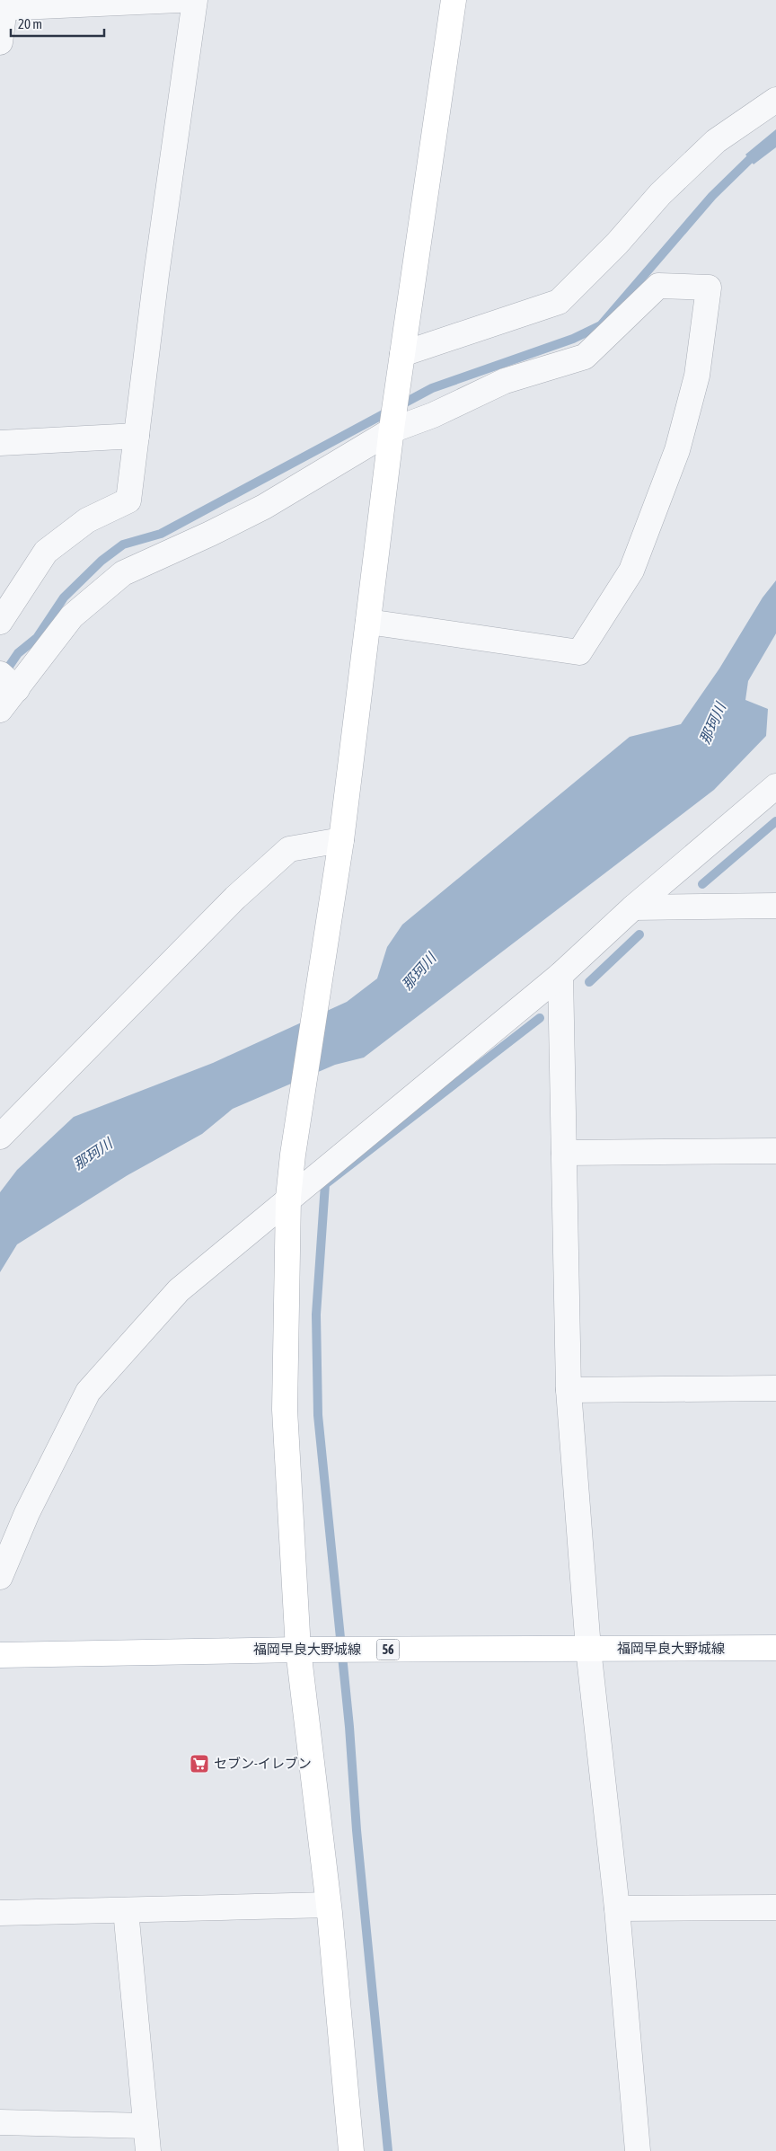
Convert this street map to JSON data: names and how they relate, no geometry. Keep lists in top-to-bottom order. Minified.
{"streets":{"street":["福岡早良大野城線","56"]},"water":["那珂川"],"places":{"supermarket":["セブン-イレブン"]},"scale_bar":"20 m"}
